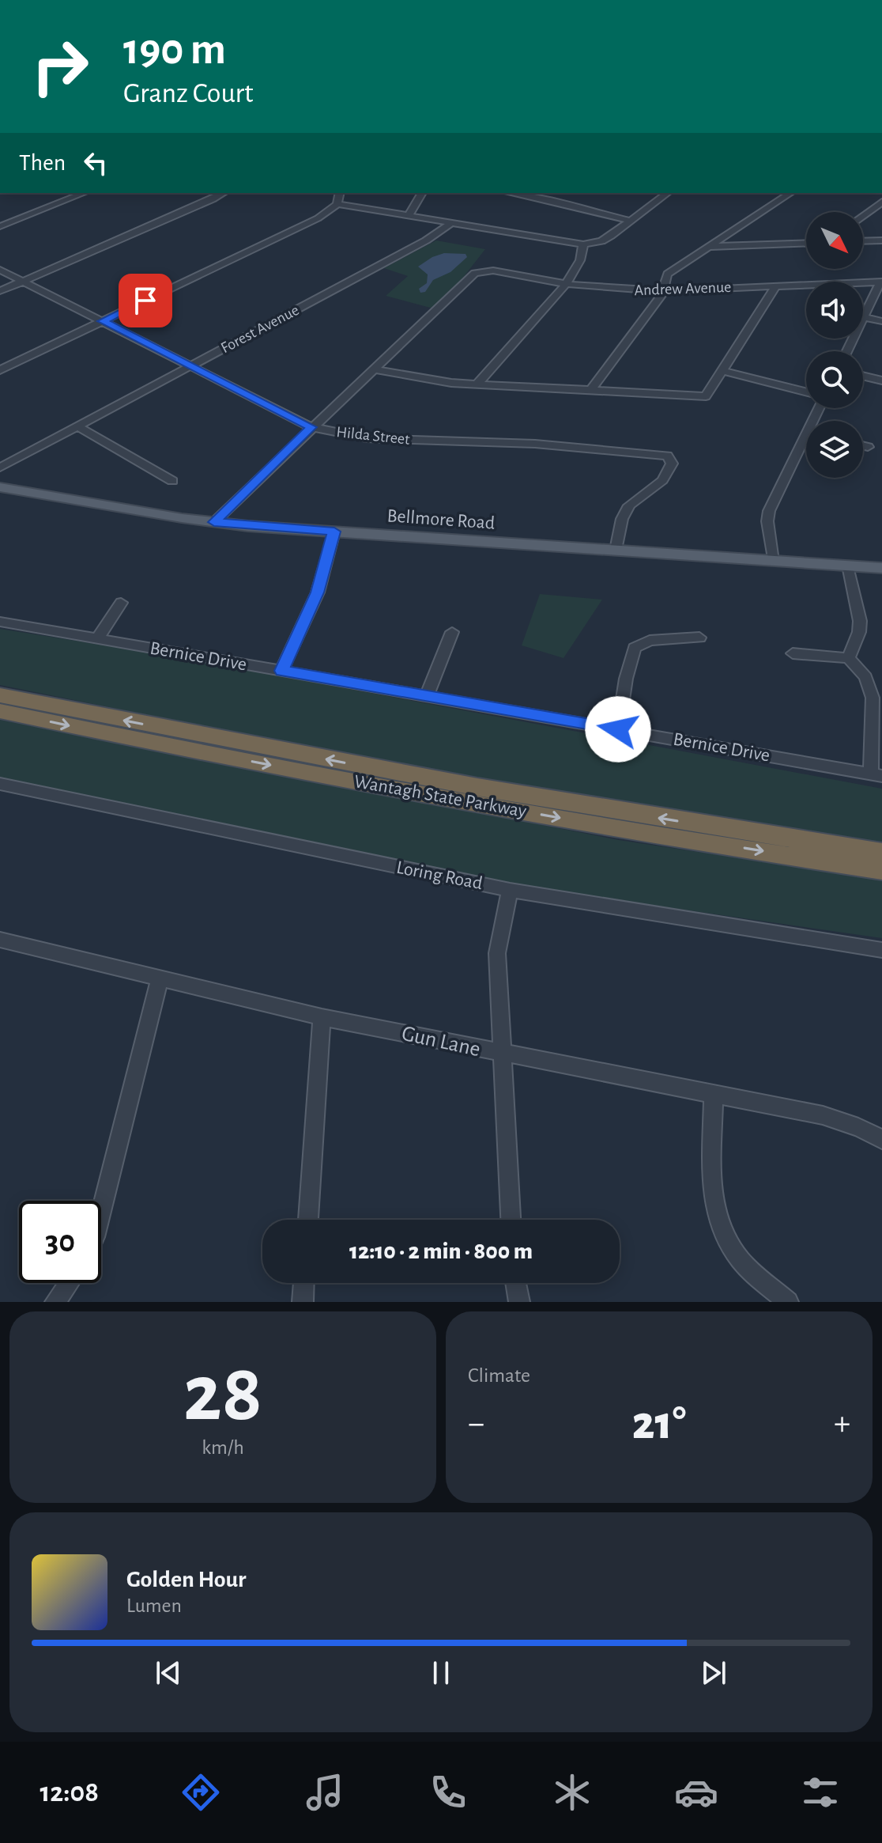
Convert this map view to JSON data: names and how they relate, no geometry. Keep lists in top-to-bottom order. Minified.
{"streets":{"highway":["Wantagh State Parkway"],"main road":["Bellmore Road"],"street":["Andrew Avenue","Forest Avenue","Hilda Street","Bernice Drive","Loring Road","Gun Lane"]},"crossings":[["Forest Avenue","Hilda Street"],["Hilda Street","Bellmore Road"]],"north":"bottom right","page":{"turn":["190 m","Granz Court"],"then":"Then","limit":"30","trip":"12:10 · 2 min · 800 m","tile":[["28","km/h"],"Climate"],"heat":["−","21°","+"],"song":["Golden Hour","Lumen"],"tabs":"12:08"}}
